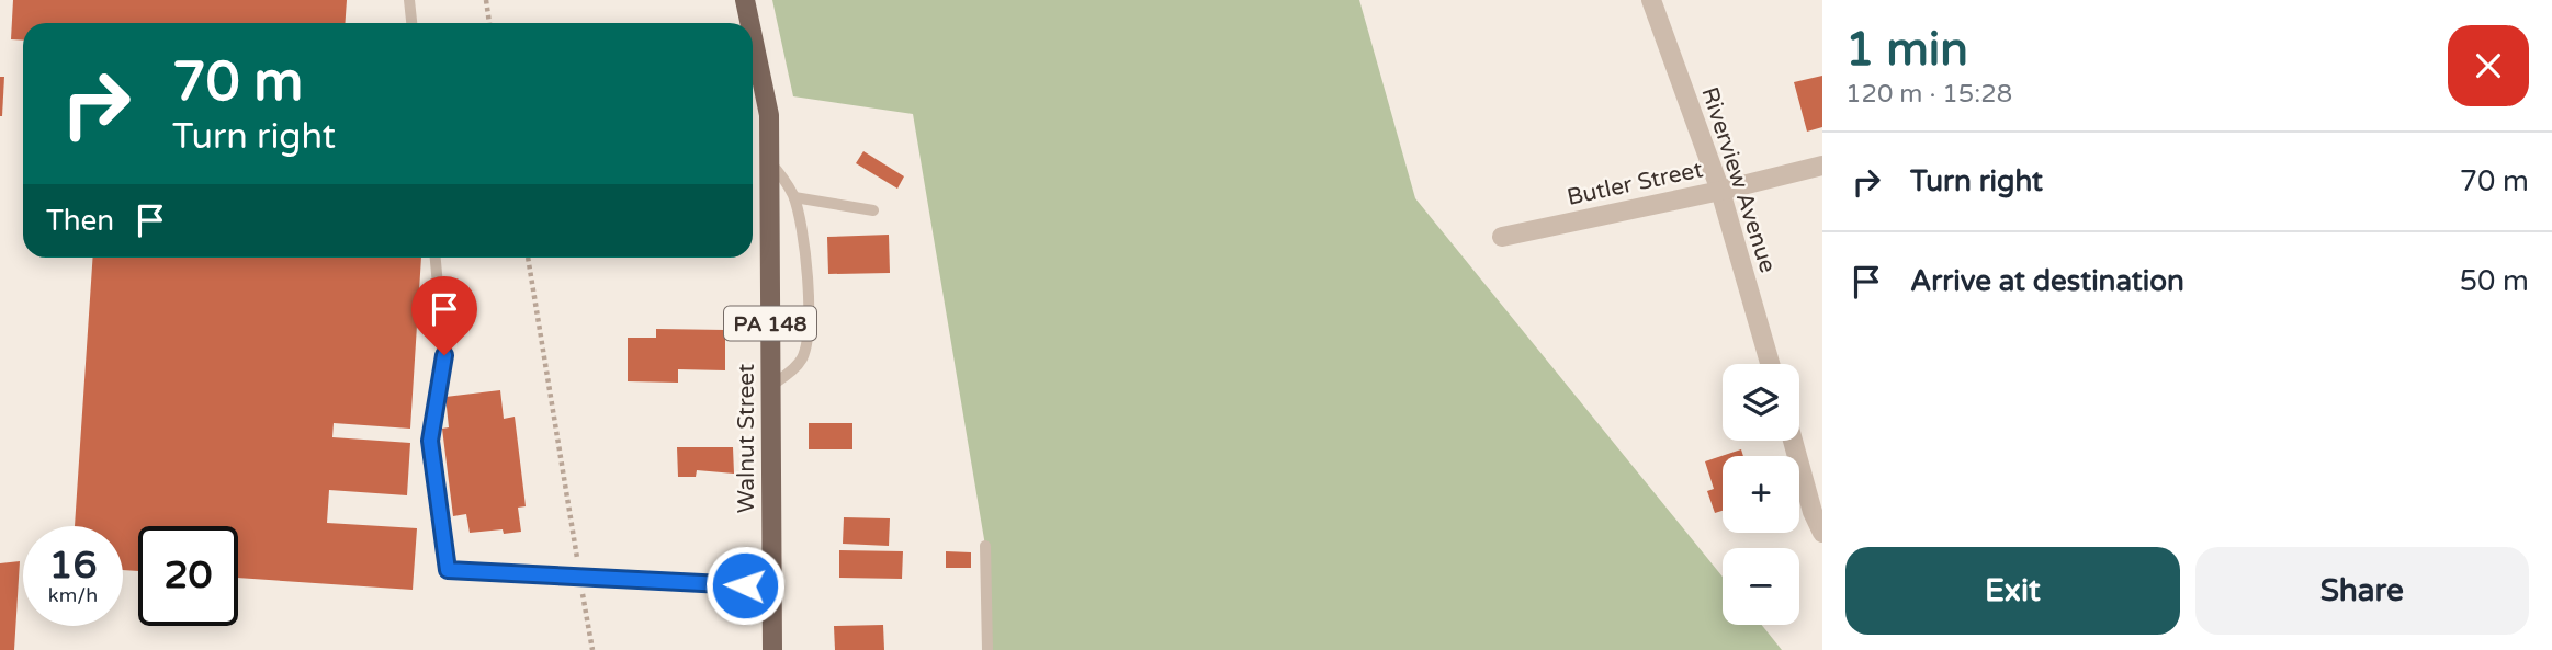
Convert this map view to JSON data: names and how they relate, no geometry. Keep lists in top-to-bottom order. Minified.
{"streets":{"main road":["PA 148","Walnut Street"],"street":["Riverview Avenue","Butler Street"]},"crossings":[["Riverview Avenue","Butler Street"]],"page":{"heading":["1 min","120 m · 15:28"],"turn":["70 m","Turn right"],"list":[{"name":"Turn right","value":"70 m"},{"name":"Arrive at destination","value":"50 m"}],"then":"Then","map_buttons":["+","−"],"speed":"16 km/h","limit":"20","buttons":["Exit","Share"]}}
